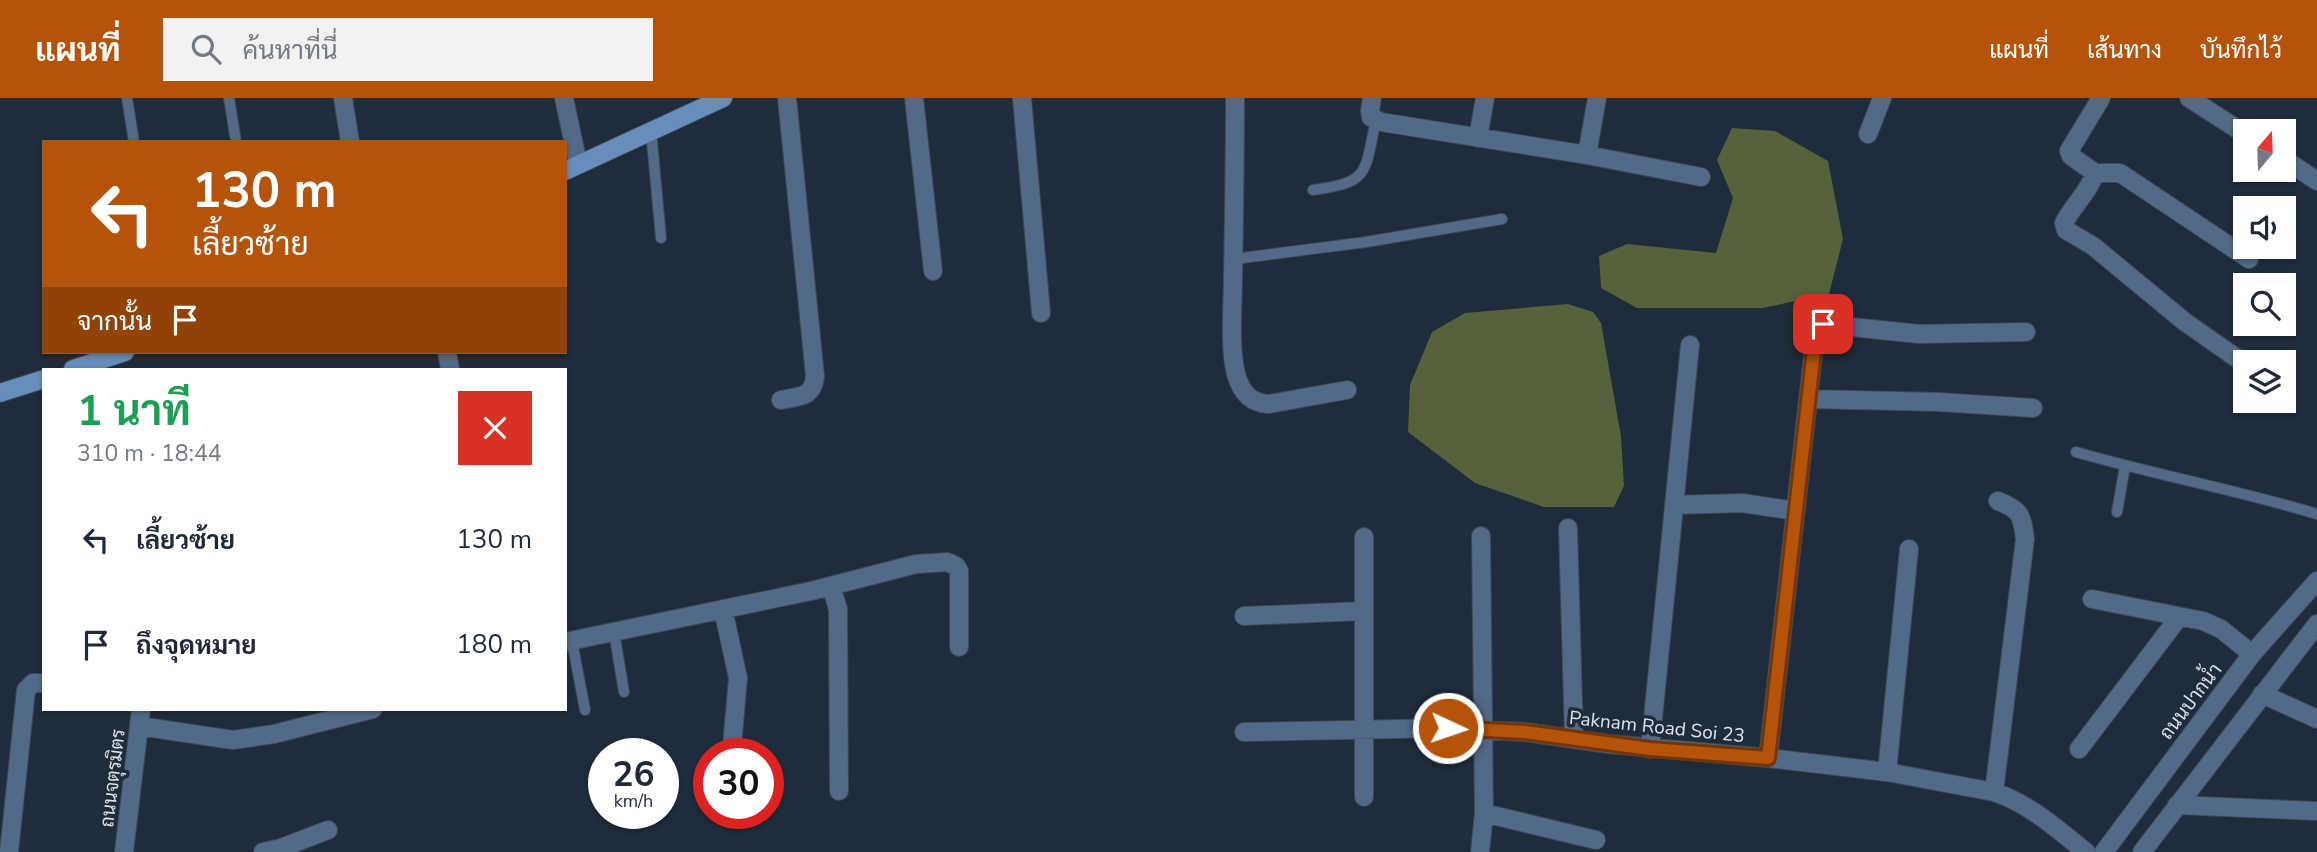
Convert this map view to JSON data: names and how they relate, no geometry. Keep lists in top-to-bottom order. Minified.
{"streets":{"street":["ถนนปากน้ำ","Paknam Road Soi 23","ถนนจตุรมิตร"]},"north":"top","page":{"header":"แผนที่","search":"ค้นหาที่นี่","nav":["แผนที่","เส้นทาง","บันทึกไว้"],"turn":["130 m","เลี้ยวซ้าย"],"then":"จากนั้น","heading":["1 นาที","310 m · 18:44"],"list":[{"name":"เลี้ยวซ้าย","value":"130 m"},{"name":"ถึงจุดหมาย","value":"180 m"}],"speed":"26 km/h","limit":"30"}}
